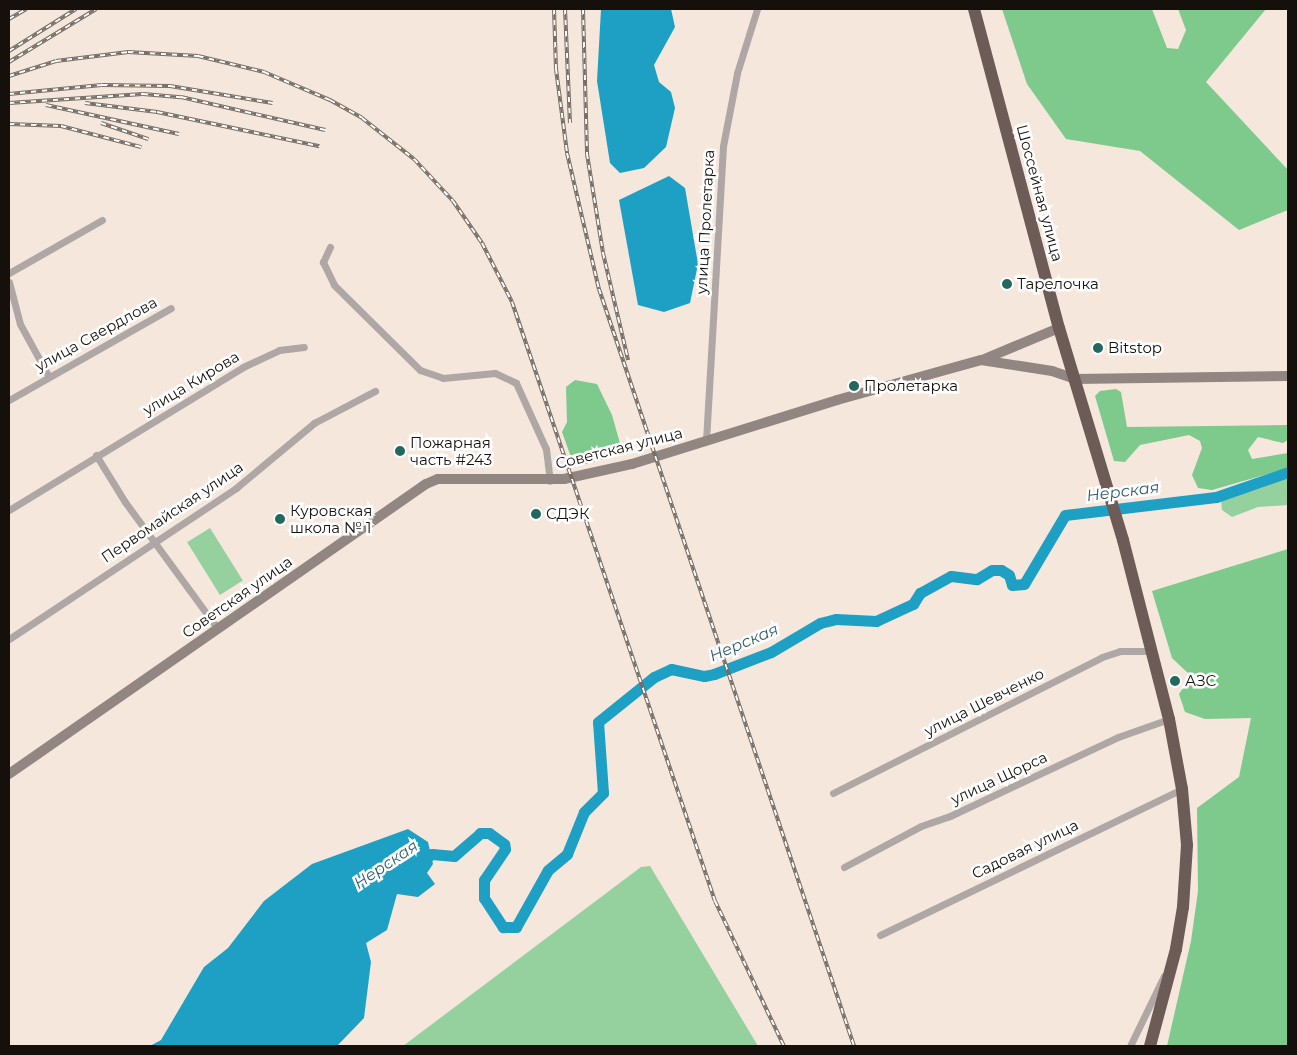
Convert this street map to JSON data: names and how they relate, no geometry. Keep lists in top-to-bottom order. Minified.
{"streets":{"highway":["Шоссейная улица"],"street":["улица Пролетарка","улица Свердлова","улица Кирова","Советская улица","Первомайская улица","улица Шевченко","улица Щорса","Садовая улица"]},"crossings":[["Шоссейная улица","Советская улица"],["Шоссейная улица","улица Шевченко"],["Шоссейная улица","улица Щорса"],["Шоссейная улица","Садовая улица"],["улица Пролетарка","Советская улица"]],"water":["Нерская"],"places":["Тарелочка","Bitstop","Пролетарка","Пожарная часть #243","СДЭК","Куровская школа № 1","АЗС"]}
